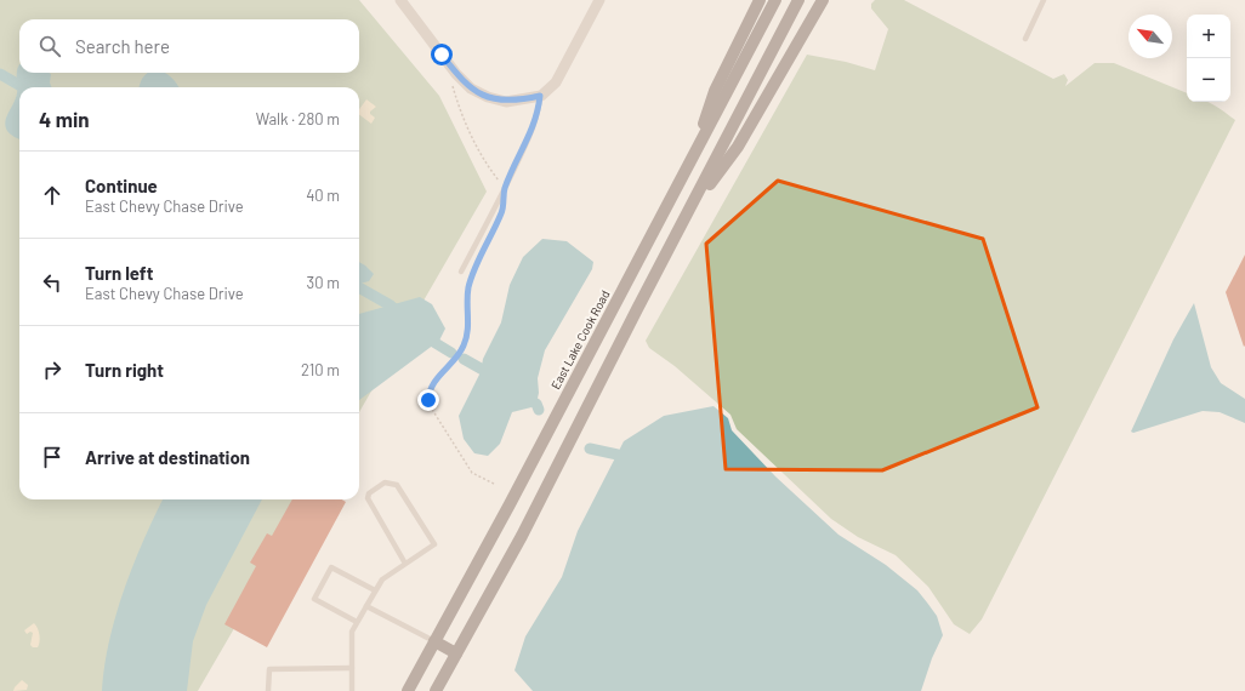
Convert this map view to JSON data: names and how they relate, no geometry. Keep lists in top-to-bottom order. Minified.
{"streets":{"main road":["East Lake Cook Road"]},"north":"top left","page":{"map_buttons":["+","−"],"search":"Search here","heading":["4 min","Walk · 280 m"],"list":[["Continue","East Chevy Chase Drive","40 m"],["Turn left","East Chevy Chase Drive","30 m"],["Turn right","210 m"],"Arrive at destination"]}}
